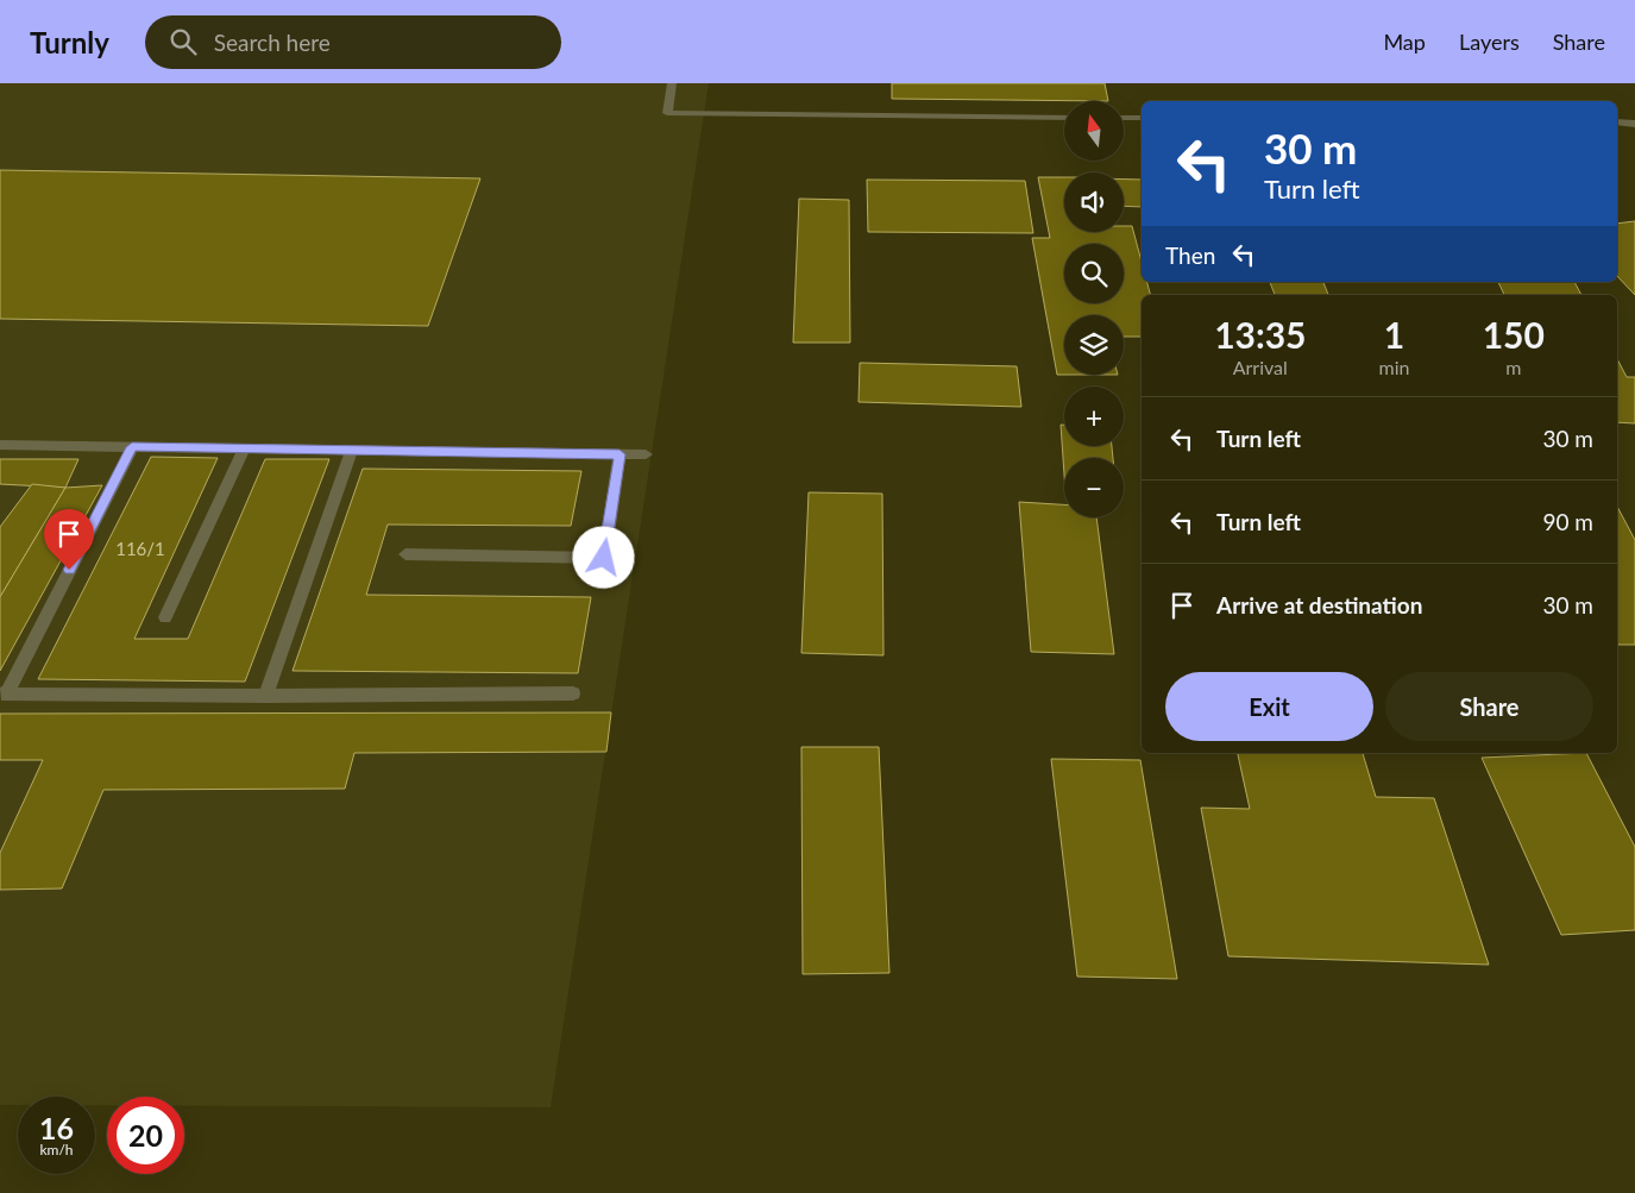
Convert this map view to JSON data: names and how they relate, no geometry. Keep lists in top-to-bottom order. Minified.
{"house_numbers":["116/1"],"north":"top","page":{"header":"Turnly","search":"Search here","nav":["Map","Layers","Share"],"map_buttons":["+","−"],"turn":["30 m","Turn left"],"then":"Then","eta":["13:35","Arrival","1","min","150","m"],"list":[{"name":"Turn left","value":"30 m"},{"name":"Turn left","value":"90 m"},{"name":"Arrive at destination","value":"30 m"}],"buttons":["Exit","Share"],"speed":"16 km/h","limit":"20"}}
